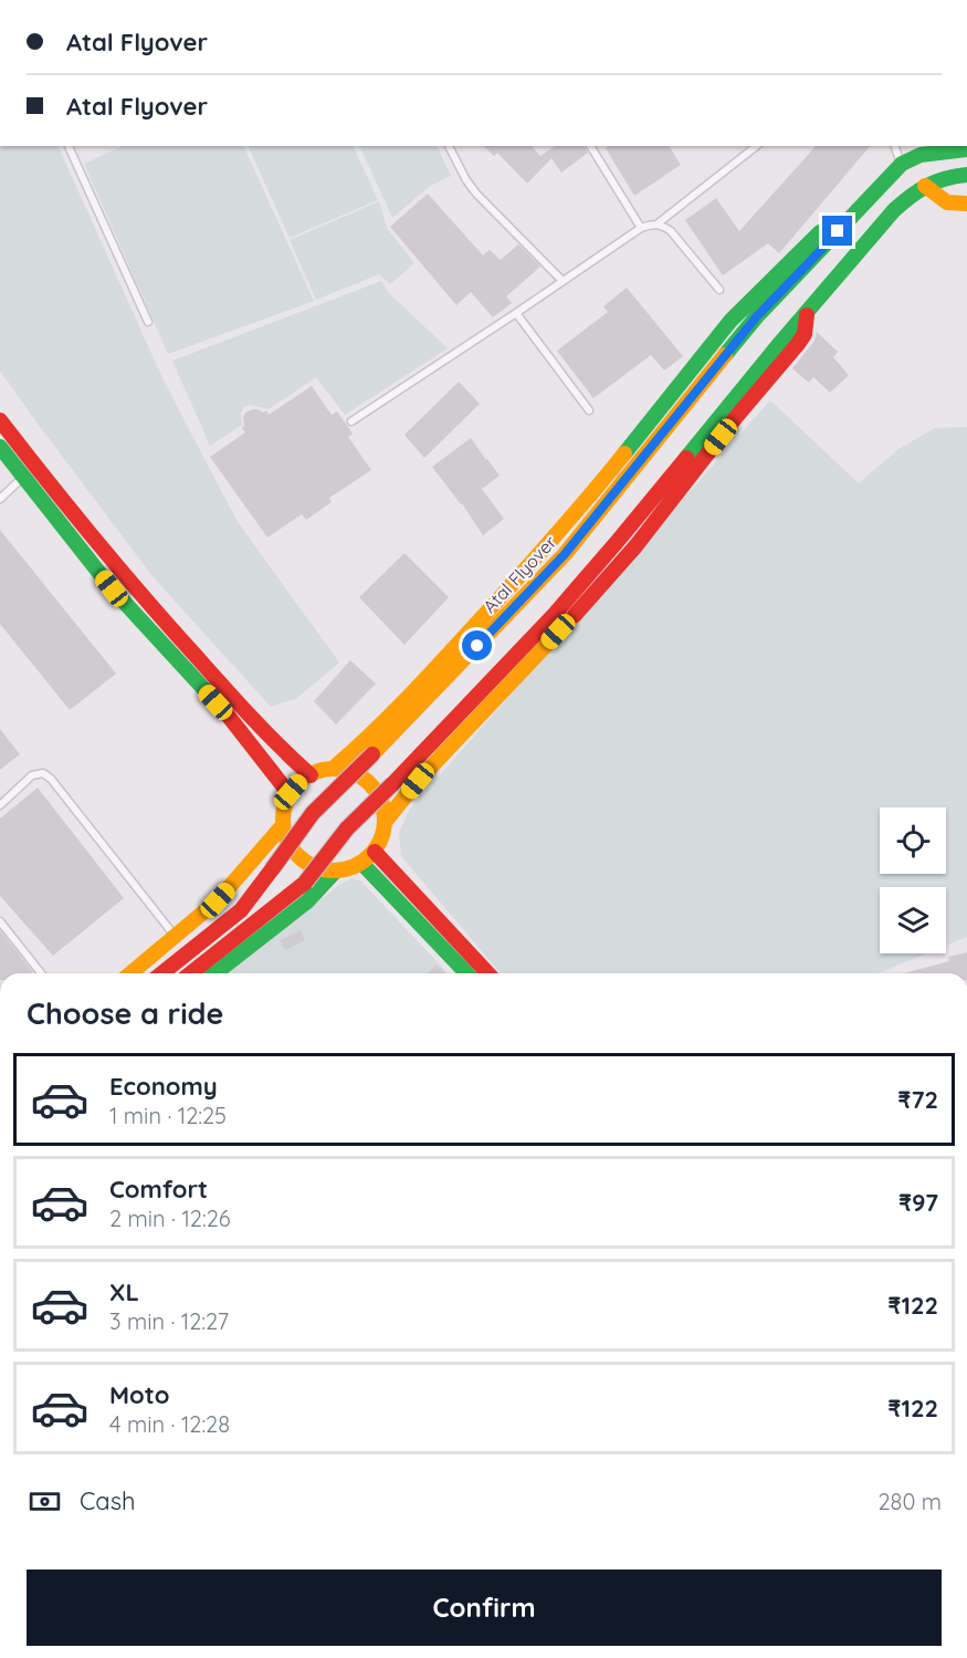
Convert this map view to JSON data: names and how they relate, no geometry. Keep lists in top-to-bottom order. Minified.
{"streets":{"main road":["Atal Flyover"]},"page":{"banner":["Atal Flyover","Atal Flyover"],"heading":"Choose a ride","list":[{"name":"Economy","note":"1 min · 12:25","value":"₹72"},{"name":"Comfort","note":"2 min · 12:26","value":"₹97"},{"name":"XL","note":"3 min · 12:27","value":"₹122"},{"name":"Moto","note":"4 min · 12:28","value":"₹122"}],"pay":["Cash","280 m"],"buttons":"Confirm"}}
